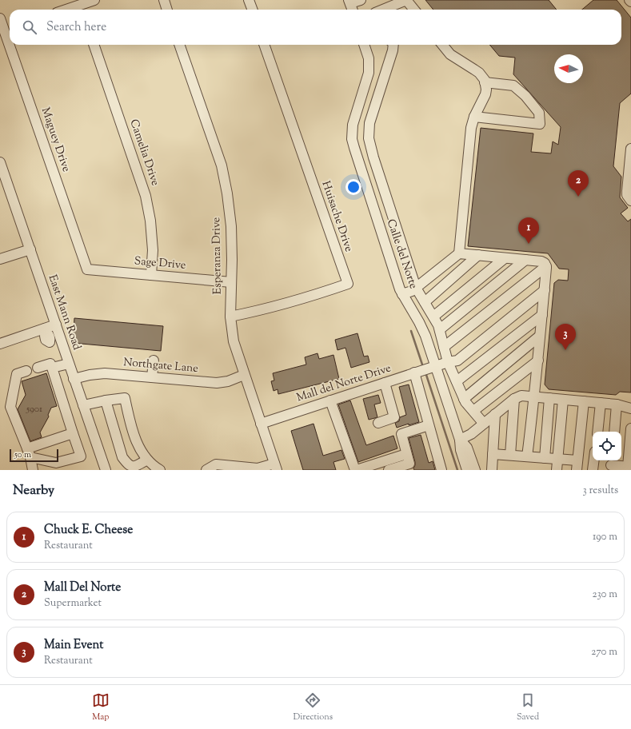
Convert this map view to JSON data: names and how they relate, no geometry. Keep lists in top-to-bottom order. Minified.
{"streets":{"street":["Maguey Drive","Camelia Drive","Huisache Drive","Calle del Norte","Esperanza Drive","Sage Drive","East Mann Road","Northgate Lane","Mall del Norte Drive"]},"crossings":[["Maguey Drive","Sage Drive"],["Camelia Drive","Sage Drive"],["Huisache Drive","Esperanza Drive"],["Calle del Norte","Mall del Norte Drive"],["Esperanza Drive","Sage Drive"],["Esperanza Drive","Northgate Lane"],["Esperanza Drive","Mall del Norte Drive"],["East Mann Road","Northgate Lane"]],"house_numbers":["5901"],"scale_bar":"50 m","north":"left","page":{"search":"Search here","pins":["2","1","3"],"scale":"50 m","heading":["Nearby","3 results"],"list":[{"mark":"1","name":"Chuck E. Cheese","note":"Restaurant","value":"190 m"},{"mark":"2","name":"Mall Del Norte","note":"Supermarket","value":"230 m"},{"mark":"3","name":"Main Event","note":"Restaurant","value":"270 m"}],"nav":["Map","Directions","Saved"]}}
